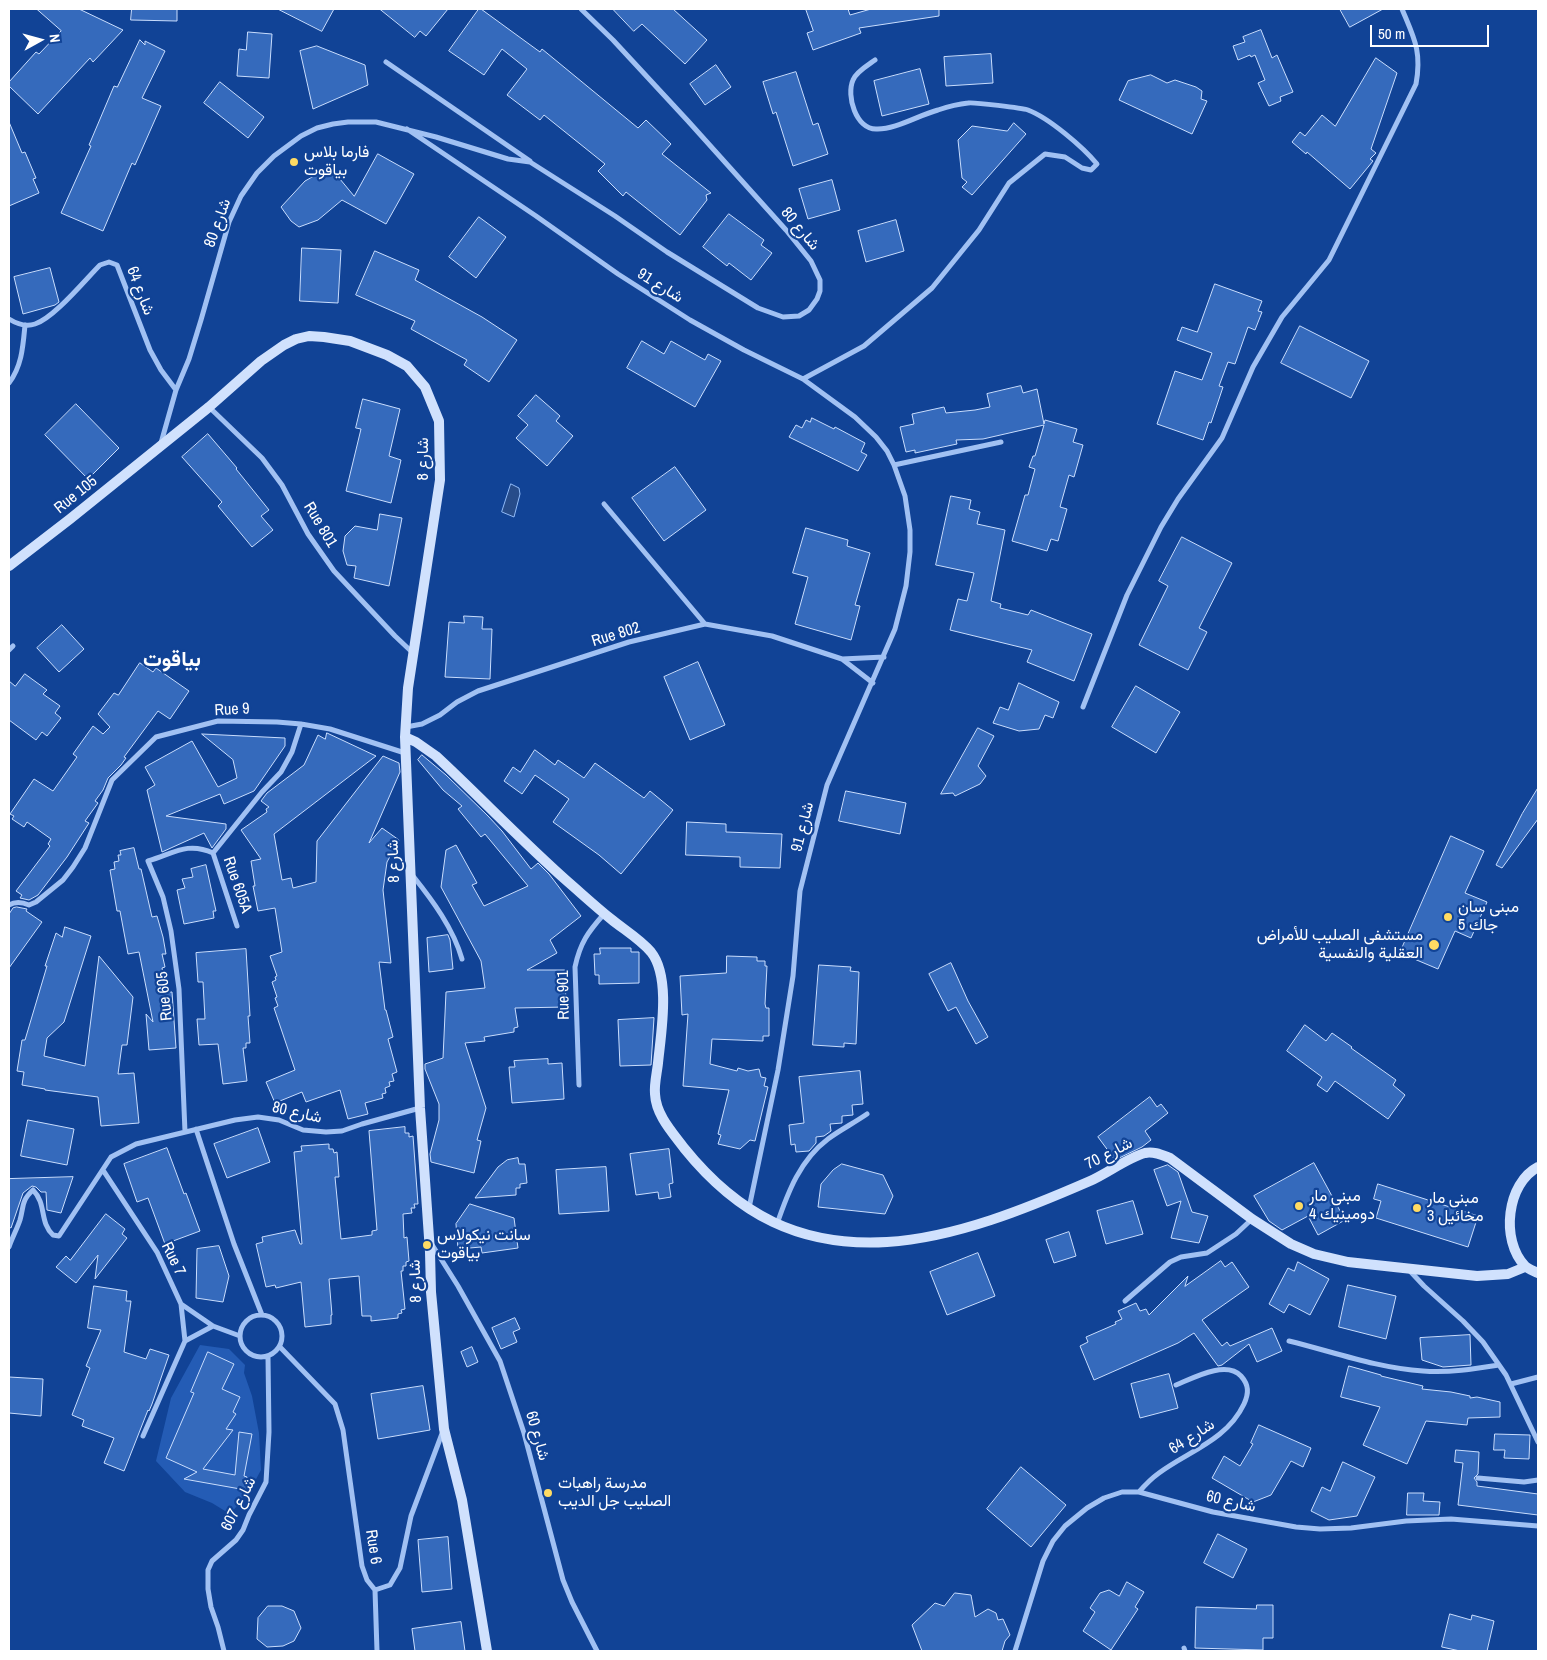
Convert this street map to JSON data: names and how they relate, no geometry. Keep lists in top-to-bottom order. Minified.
{"streets":{"street":["شارع 80","شارع 91","شارع 64","شارع 8","Rue 105","Rue 801","Rue 802","Rue 9","Rue 605A","Rue 901","Rue 605","شارع 70","Rue 7","شارع 60","شارع 607","Rue 6"]},"crossings":[["شارع 80","شارع 91"],["شارع 80","شارع 64"],["شارع 80","شارع 8"],["شارع 80","Rue 105"],["شارع 80","Rue 605"],["شارع 80","Rue 7"],["شارع 91","Rue 802"],["شارع 91","شارع 70"],["شارع 64","شارع 60"],["شارع 8","Rue 105"],["شارع 8","Rue 801"],["شارع 8","Rue 802"],["شارع 8","Rue 9"],["شارع 8","شارع 70"],["شارع 8","شارع 60"],["شارع 8","Rue 6"],["Rue 802","شارع 70"],["Rue 605A","Rue 605"],["Rue 901","شارع 70"],["شارع 607","Rue 6"]],"districts":["بياقوت"],"places":["فارما بلاس بياقوت","مبنى سان جاك 5","مستشفى الصليب للأمراض العقلية والنفسية","مبنى مار دومينيك 4","مبنى مار مخائيل 3","سانت نيكولاس بياقوت","مدرسة راهبات الصليب جل الديب"],"scale_bar":"50 m","north":"right"}
